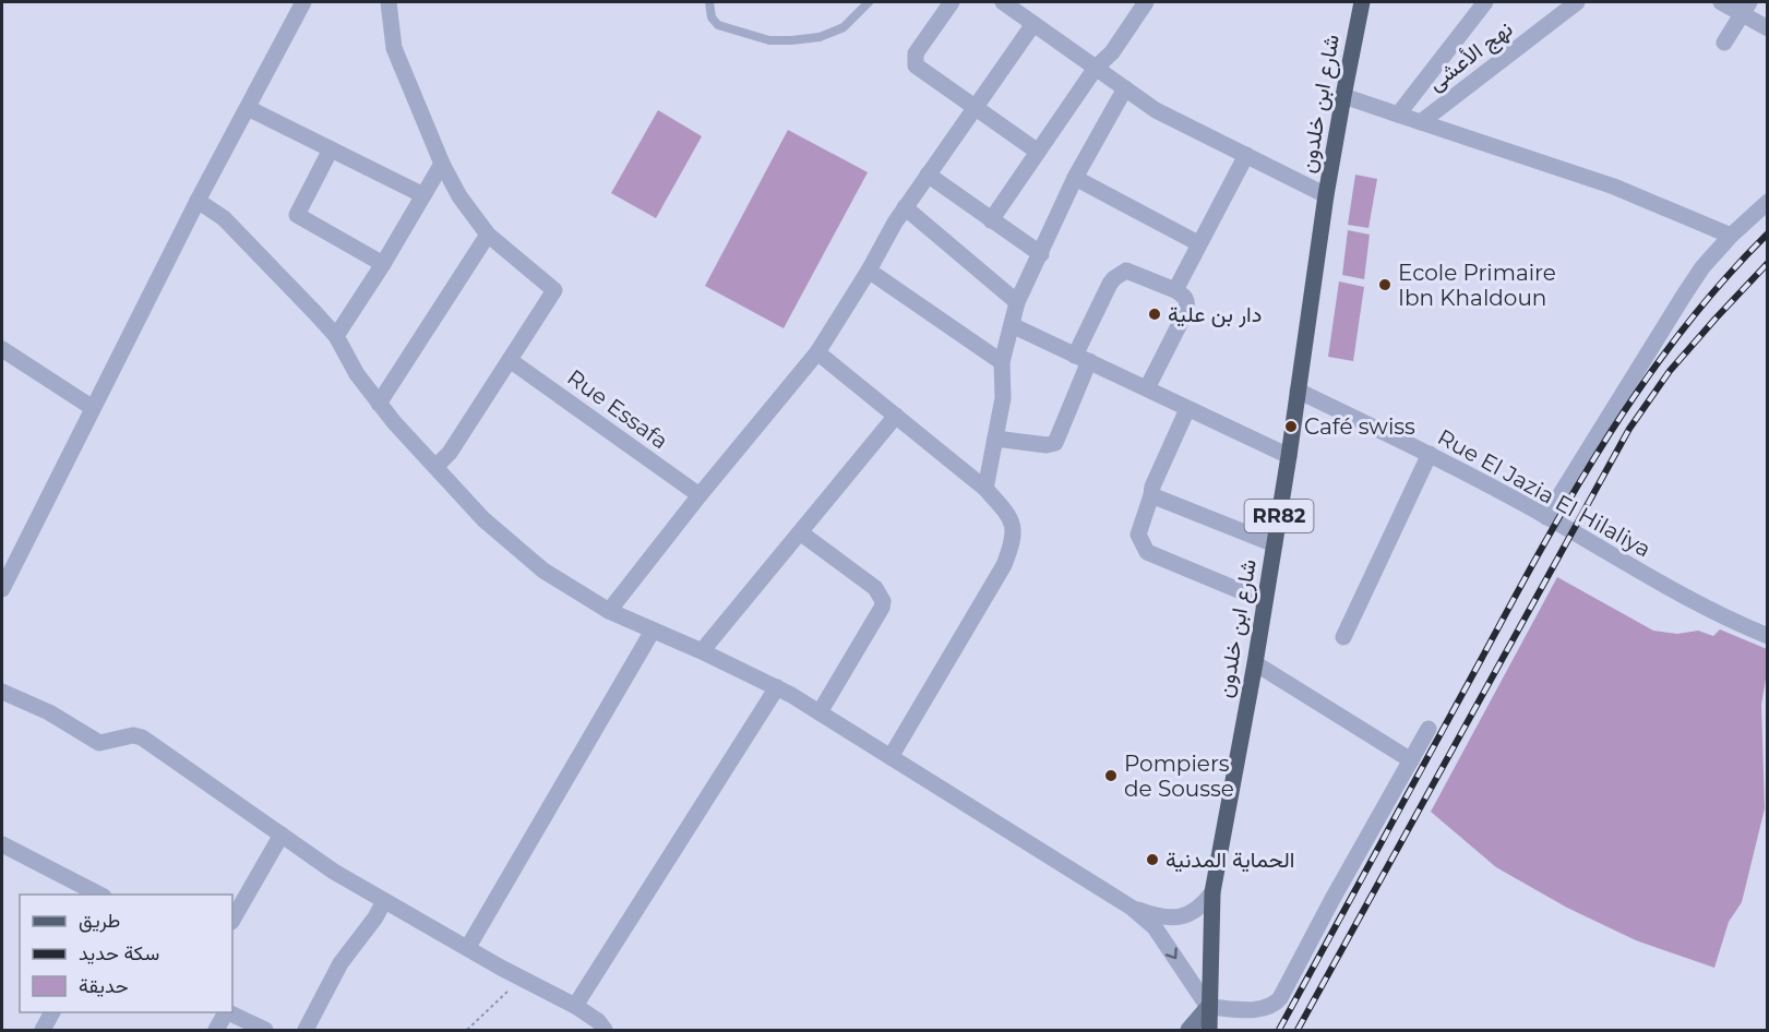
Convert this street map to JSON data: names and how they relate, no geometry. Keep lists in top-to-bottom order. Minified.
{"streets":{"main road":["شارع ابن خلدون","RR82"],"street":["نهج الأعشى","Rue Essafa","Rue El Jazia El Hilaliya"]},"crossings":[["شارع ابن خلدون","Rue El Jazia El Hilaliya"]],"places":["Ecole Primaire Ibn Khaldoun","دار بن علية","Café swiss","Pompiers de Sousse","الحماية المدنية"],"legend":["طريق","سكة حديد","حديقة"]}
